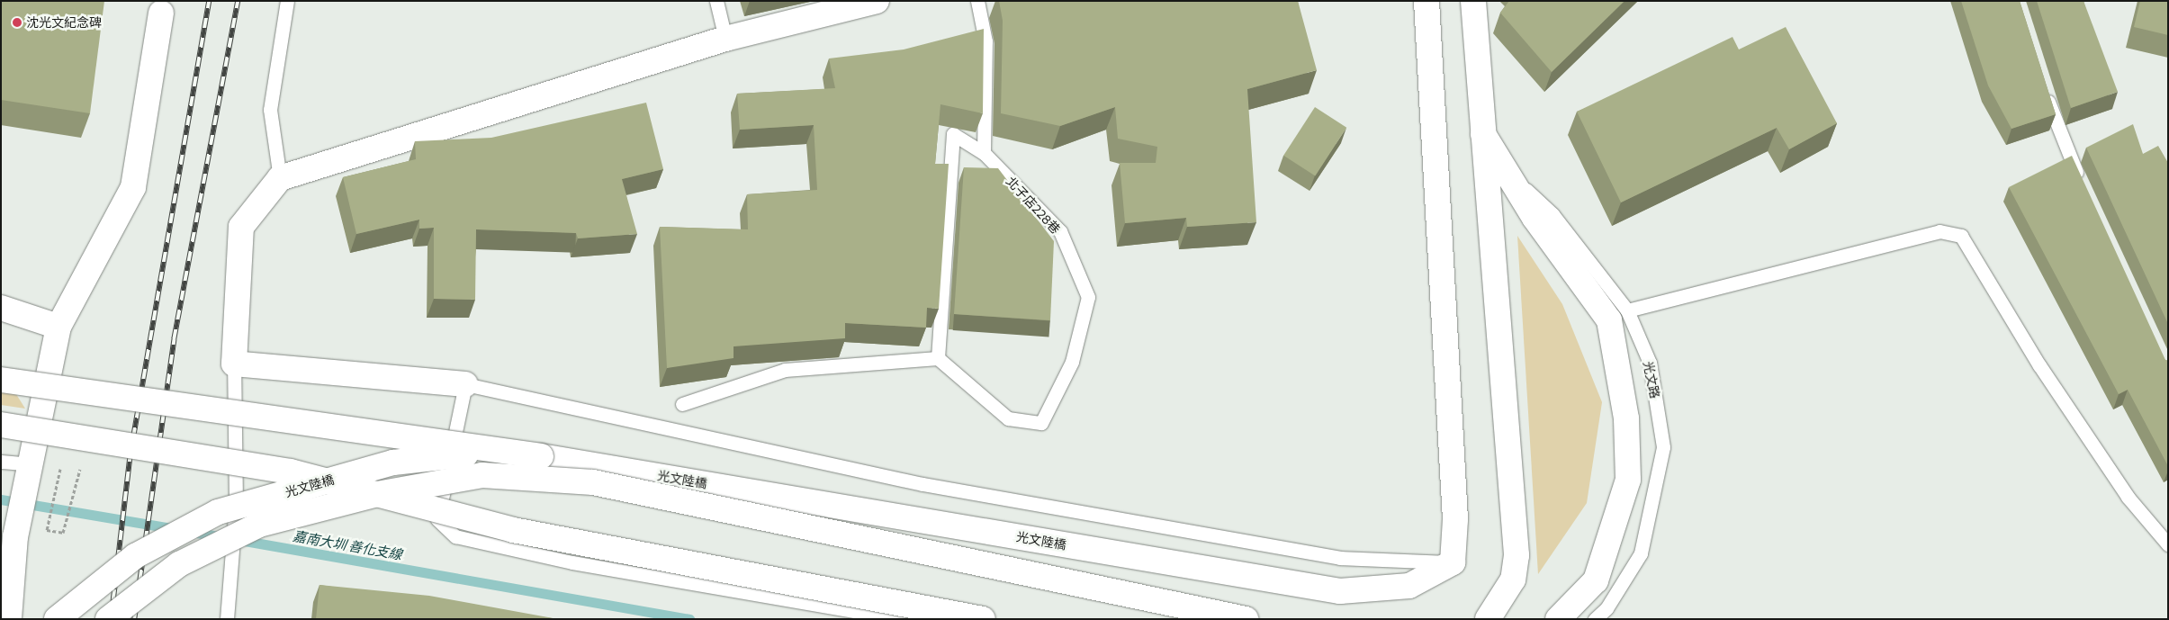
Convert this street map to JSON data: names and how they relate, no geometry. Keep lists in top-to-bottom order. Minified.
{"streets":{"street":["光文陸橋"],"lane":["北子店228巷","光文路"]},"water":["嘉南大圳 善化支線"],"places":["沈光文紀念碑"]}
